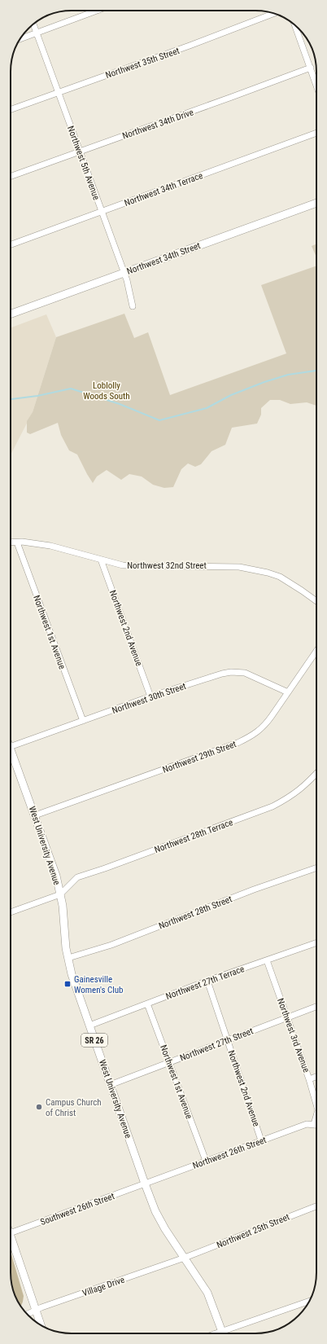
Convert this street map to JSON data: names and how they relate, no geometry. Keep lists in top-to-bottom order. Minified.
{"streets":{"main road":["Northwest 34th Street","West University Avenue","SR 26"],"street":["Northwest 35th Street","Northwest 34th Drive","Northwest 5th Avenue","Northwest 34th Terrace","Northwest 32nd Street","Northwest 2nd Avenue","Northwest 1st Avenue","Northwest 30th Street","Northwest 29th Street","Northwest 28th Terrace","Northwest 28th Street","Northwest 27th Terrace","Northwest 3rd Avenue","Northwest 27th Street","Northwest 26th Street","Southwest 26th Street","Northwest 25th Street","Village Drive"]},"crossings":[["Northwest 35th Street","Northwest 5th Avenue"],["Northwest 34th Drive","Northwest 5th Avenue"],["Northwest 5th Avenue","Northwest 34th Terrace"],["Northwest 5th Avenue","Northwest 34th Street"],["Northwest 32nd Street","Northwest 2nd Avenue"],["Northwest 32nd Street","Northwest 1st Avenue"],["Northwest 2nd Avenue","Northwest 30th Street"],["Northwest 2nd Avenue","Northwest 27th Terrace"],["Northwest 2nd Avenue","Northwest 27th Street"],["Northwest 2nd Avenue","Northwest 26th Street"],["Northwest 1st Avenue","Northwest 30th Street"],["Northwest 1st Avenue","Northwest 27th Terrace"],["Northwest 1st Avenue","Northwest 27th Street"],["Northwest 1st Avenue","Northwest 26th Street"],["Northwest 30th Street","Northwest 29th Street"],["Northwest 29th Street","West University Avenue"],["Northwest 28th Terrace","West University Avenue"],["West University Avenue","Northwest 28th Street"],["West University Avenue","Northwest 27th Terrace"],["West University Avenue","Northwest 27th Street"],["West University Avenue","Northwest 26th Street"],["West University Avenue","Southwest 26th Street"],["West University Avenue","Northwest 25th Street"],["West University Avenue","Village Drive"],["Northwest 27th Terrace","Northwest 3rd Avenue"],["Northwest 3rd Avenue","Northwest 27th Street"],["Northwest 26th Street","Southwest 26th Street"],["Northwest 25th Street","Village Drive"]],"parks":["Loblolly Woods South"],"places":{"transit":["Gainesville Women's Club"],"other":["Campus Church of Christ"]}}
